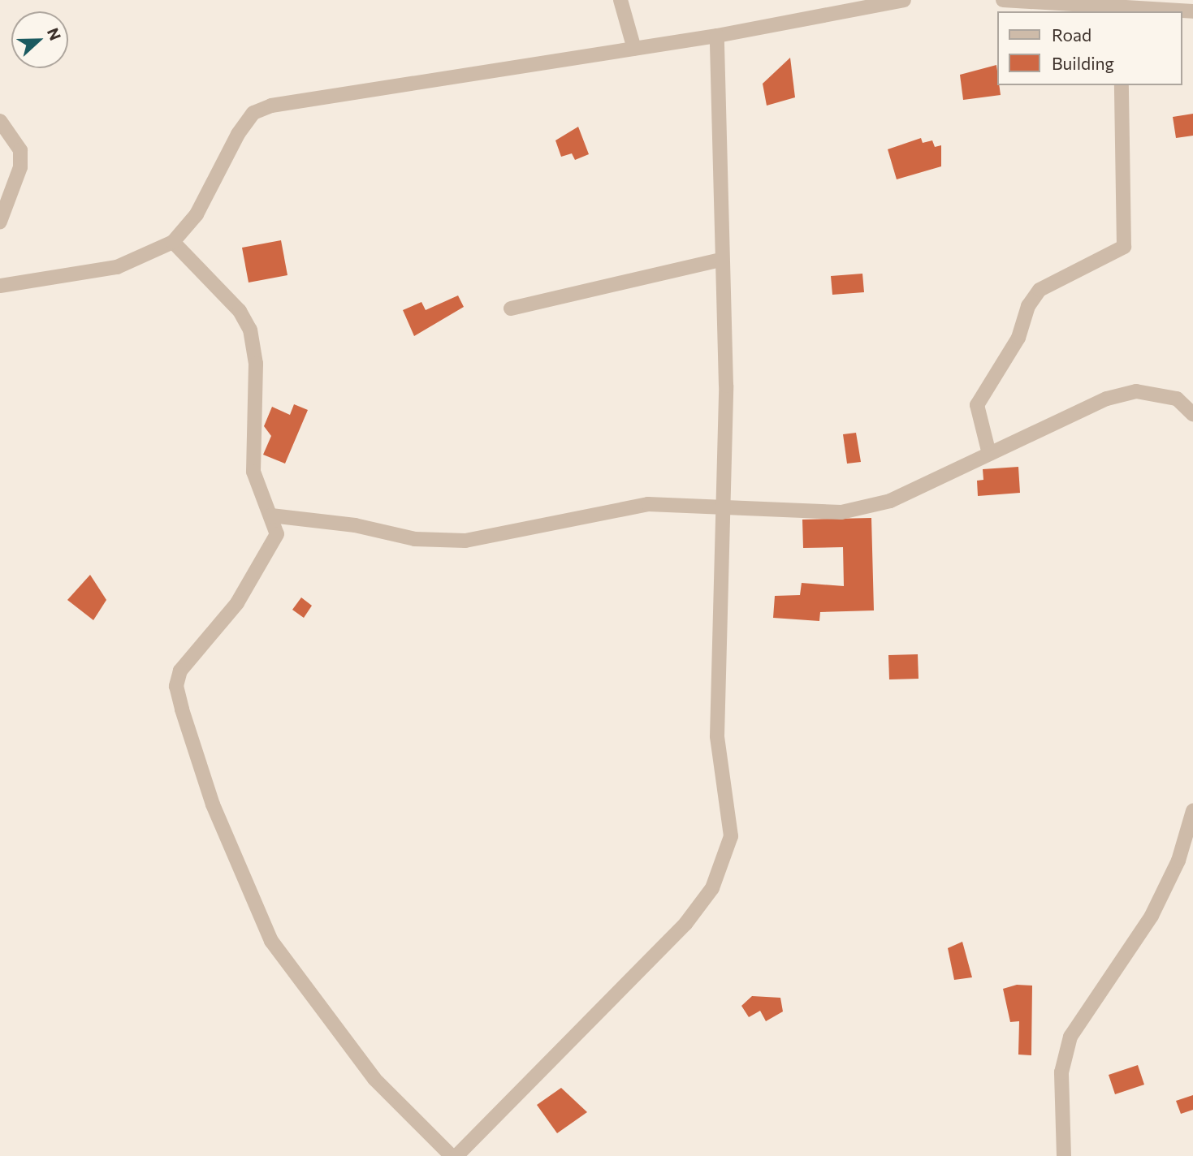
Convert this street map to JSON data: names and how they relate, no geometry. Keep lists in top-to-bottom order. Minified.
{"legend":["Road","Building"],"north":"right"}
